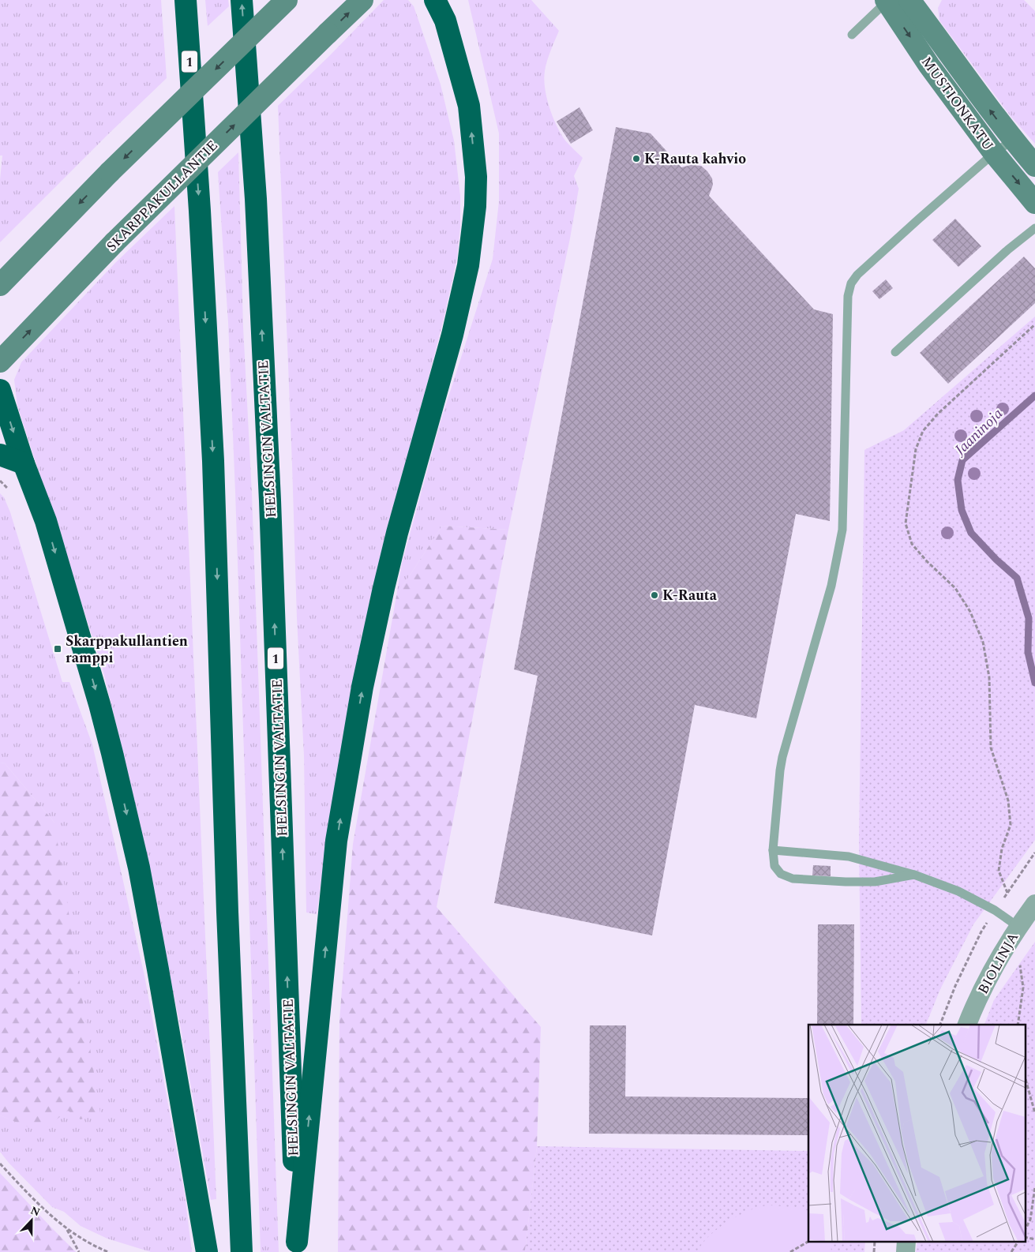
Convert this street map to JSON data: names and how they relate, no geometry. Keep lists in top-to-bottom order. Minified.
{"streets":{"highway":["1","HELSINGIN VALTATIE"],"main road":["MUSTIONKATU","SKARPPAKULLANTIE"],"street":["BIOLINJA"]},"water":["Jaaninoja"],"places":{"other":["K-Rauta kahvio","K-Rauta"],"transit":["Skarppakullantien ramppi"]},"north":"top"}
